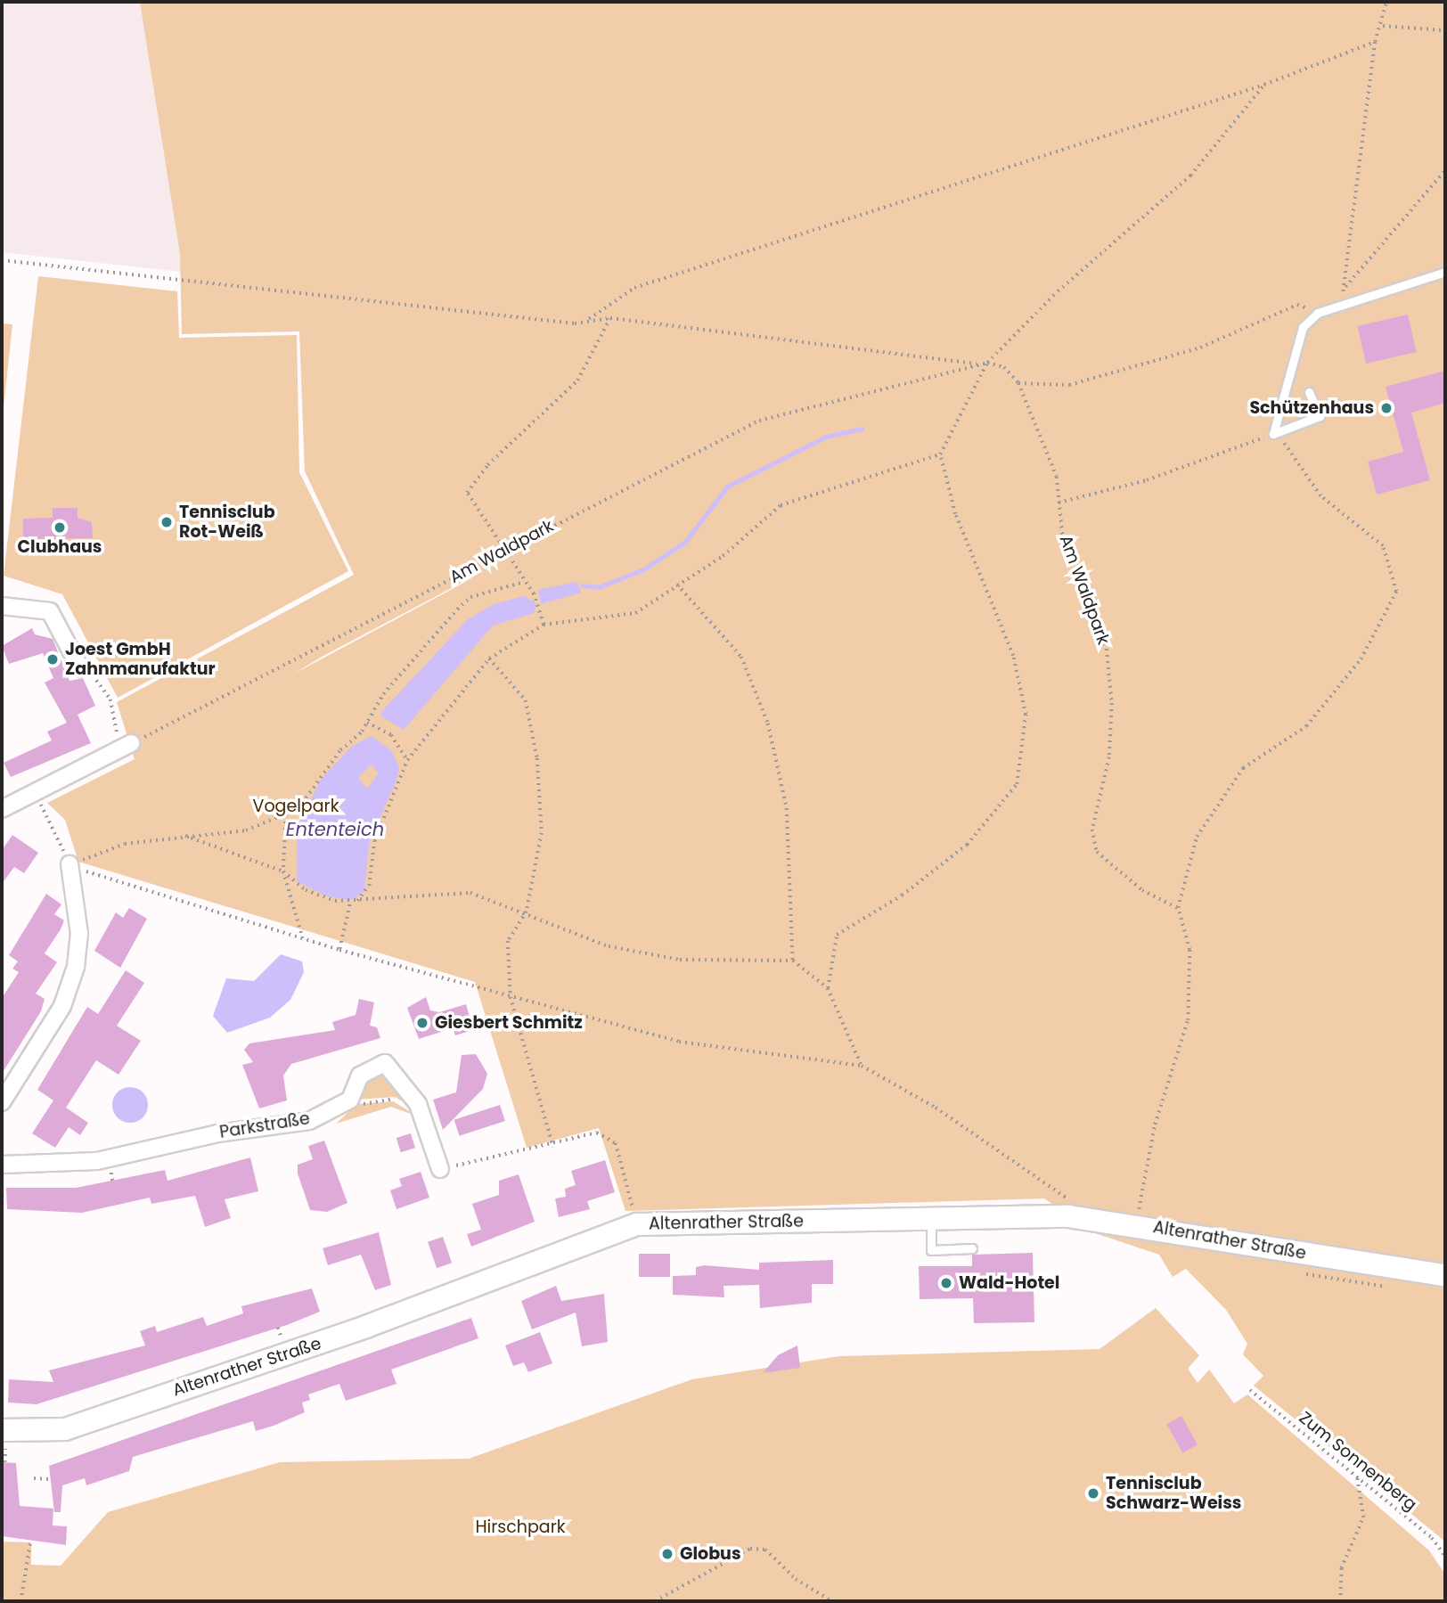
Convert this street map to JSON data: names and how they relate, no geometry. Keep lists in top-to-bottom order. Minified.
{"streets":{"street":["Parkstraße","Altenrather Straße"],"path":["Am Waldpark","Zum Sonnenberg"]},"water":["Ententeich"],"parks":["Vogelpark","Hirschpark"],"places":["Schützenhaus","Tennisclub Rot-Weiß","Clubhaus","Joest GmbH Zahnmanufaktur","Giesbert Schmitz","Wald-Hotel","Tennisclub Schwarz-Weiss","Globus"]}
